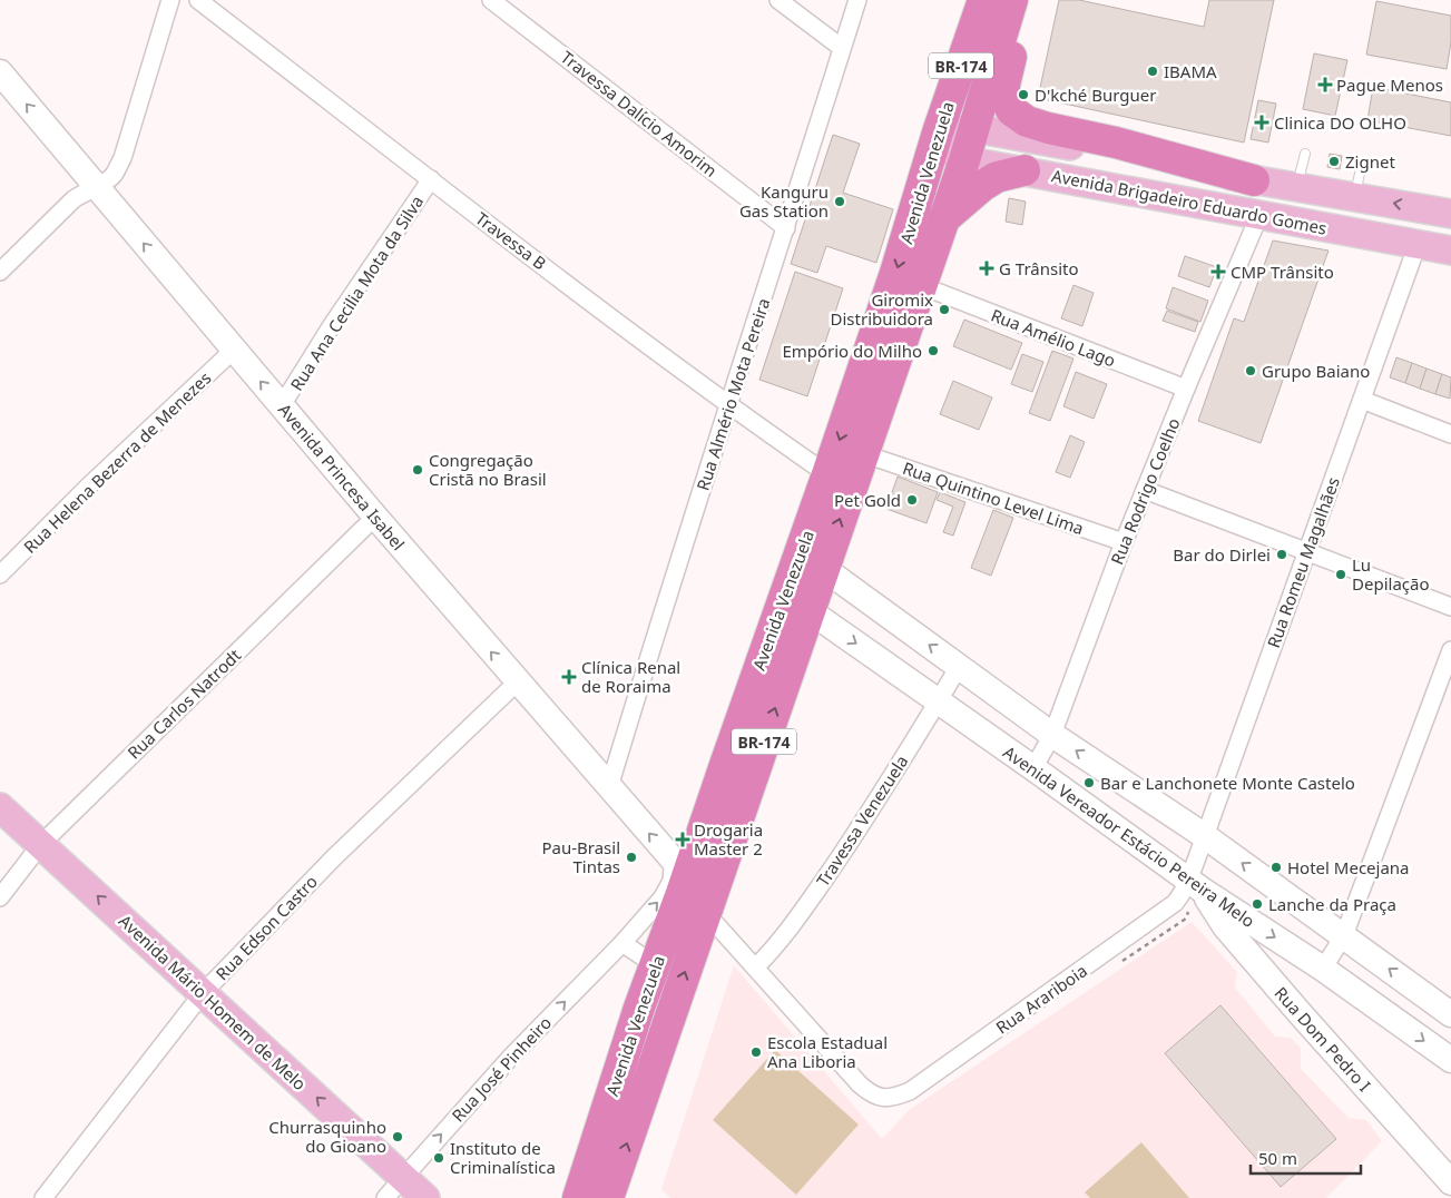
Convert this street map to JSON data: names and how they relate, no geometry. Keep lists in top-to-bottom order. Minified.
{"streets":{"highway":["BR-174","Avenida Venezuela"],"main road":["Avenida Brigadeiro Eduardo Gomes","Avenida Mário Homem de Melo"],"street":["Travessa Dalício Amorim","Travessa B","Rua Ana Cecilia Mota da Silva","Rua Amélio Lago","Rua Almério Mota Pereira","Rua Helena Bezerra de Menezes","Avenida Princesa Isabel","Rua Rodrigo Coelho","Rua Quintino Level Lima","Rua Romeu Magalhães","Rua Carlos Natrodt","Travessa Venezuela","Avenida Vereador Estácio Pereira Melo","Rua Edson Castro","Rua Arariboia","Rua Dom Pedro I","Rua José Pinheiro"]},"crossings":[["Travessa Dalício Amorim","Rua Almério Mota Pereira"],["Avenida Venezuela","Avenida Brigadeiro Eduardo Gomes"],["Avenida Venezuela","Travessa B"],["Avenida Venezuela","Rua Amélio Lago"],["Avenida Venezuela","Avenida Princesa Isabel"],["Avenida Venezuela","Rua Quintino Level Lima"],["Avenida Venezuela","Avenida Vereador Estácio Pereira Melo"],["Avenida Venezuela","Rua José Pinheiro"],["Avenida Brigadeiro Eduardo Gomes","Rua Rodrigo Coelho"],["Avenida Brigadeiro Eduardo Gomes","Rua Romeu Magalhães"],["Travessa B","Rua Ana Cecilia Mota da Silva"],["Travessa B","Rua Almério Mota Pereira"],["Rua Ana Cecilia Mota da Silva","Avenida Princesa Isabel"],["Rua Amélio Lago","Rua Rodrigo Coelho"],["Rua Almério Mota Pereira","Avenida Princesa Isabel"],["Rua Helena Bezerra de Menezes","Avenida Princesa Isabel"],["Avenida Princesa Isabel","Rua Carlos Natrodt"],["Avenida Princesa Isabel","Rua Edson Castro"],["Avenida Princesa Isabel","Rua José Pinheiro"],["Rua Rodrigo Coelho","Rua Quintino Level Lima"],["Rua Rodrigo Coelho","Avenida Vereador Estácio Pereira Melo"],["Rua Romeu Magalhães","Avenida Vereador Estácio Pereira Melo"],["Rua Romeu Magalhães","Rua Arariboia"],["Rua Romeu Magalhães","Rua Dom Pedro I"],["Rua Carlos Natrodt","Avenida Mário Homem de Melo"],["Travessa Venezuela","Avenida Vereador Estácio Pereira Melo"],["Travessa Venezuela","Rua Arariboia"],["Avenida Vereador Estácio Pereira Melo","Rua Arariboia"],["Avenida Vereador Estácio Pereira Melo","Rua Dom Pedro I"],["Rua Edson Castro","Avenida Mário Homem de Melo"],["Rua Arariboia","Rua Dom Pedro I"],["Avenida Mário Homem de Melo","Rua José Pinheiro"]],"one_way":["Avenida Princesa Isabel","Avenida Mário Homem de Melo","Rua José Pinheiro"],"places":{"other":["IBAMA","D'kché Burguer","Zignet","Kanguru Gas Station","Giromix Distribuidora","Empório do Milho","Grupo Baiano","Congregação Cristã no Brasil","Pet Gold","Bar do Dirlei","Lu Depilação","Bar e Lanchonete Monte Castelo","Pau-Brasil Tintas","Hotel Mecejana","Lanche da Praça","Escola Estadual Ana Liboria","Churrasquinho do Gioano","Instituto de Criminalística"],"health":["Pague Menos","Clinica DO OLHO","G Trânsito","CMP Trânsito","Clínica Renal de Roraima","Drogaria Master 2"]},"scale_bar":"50 m"}
